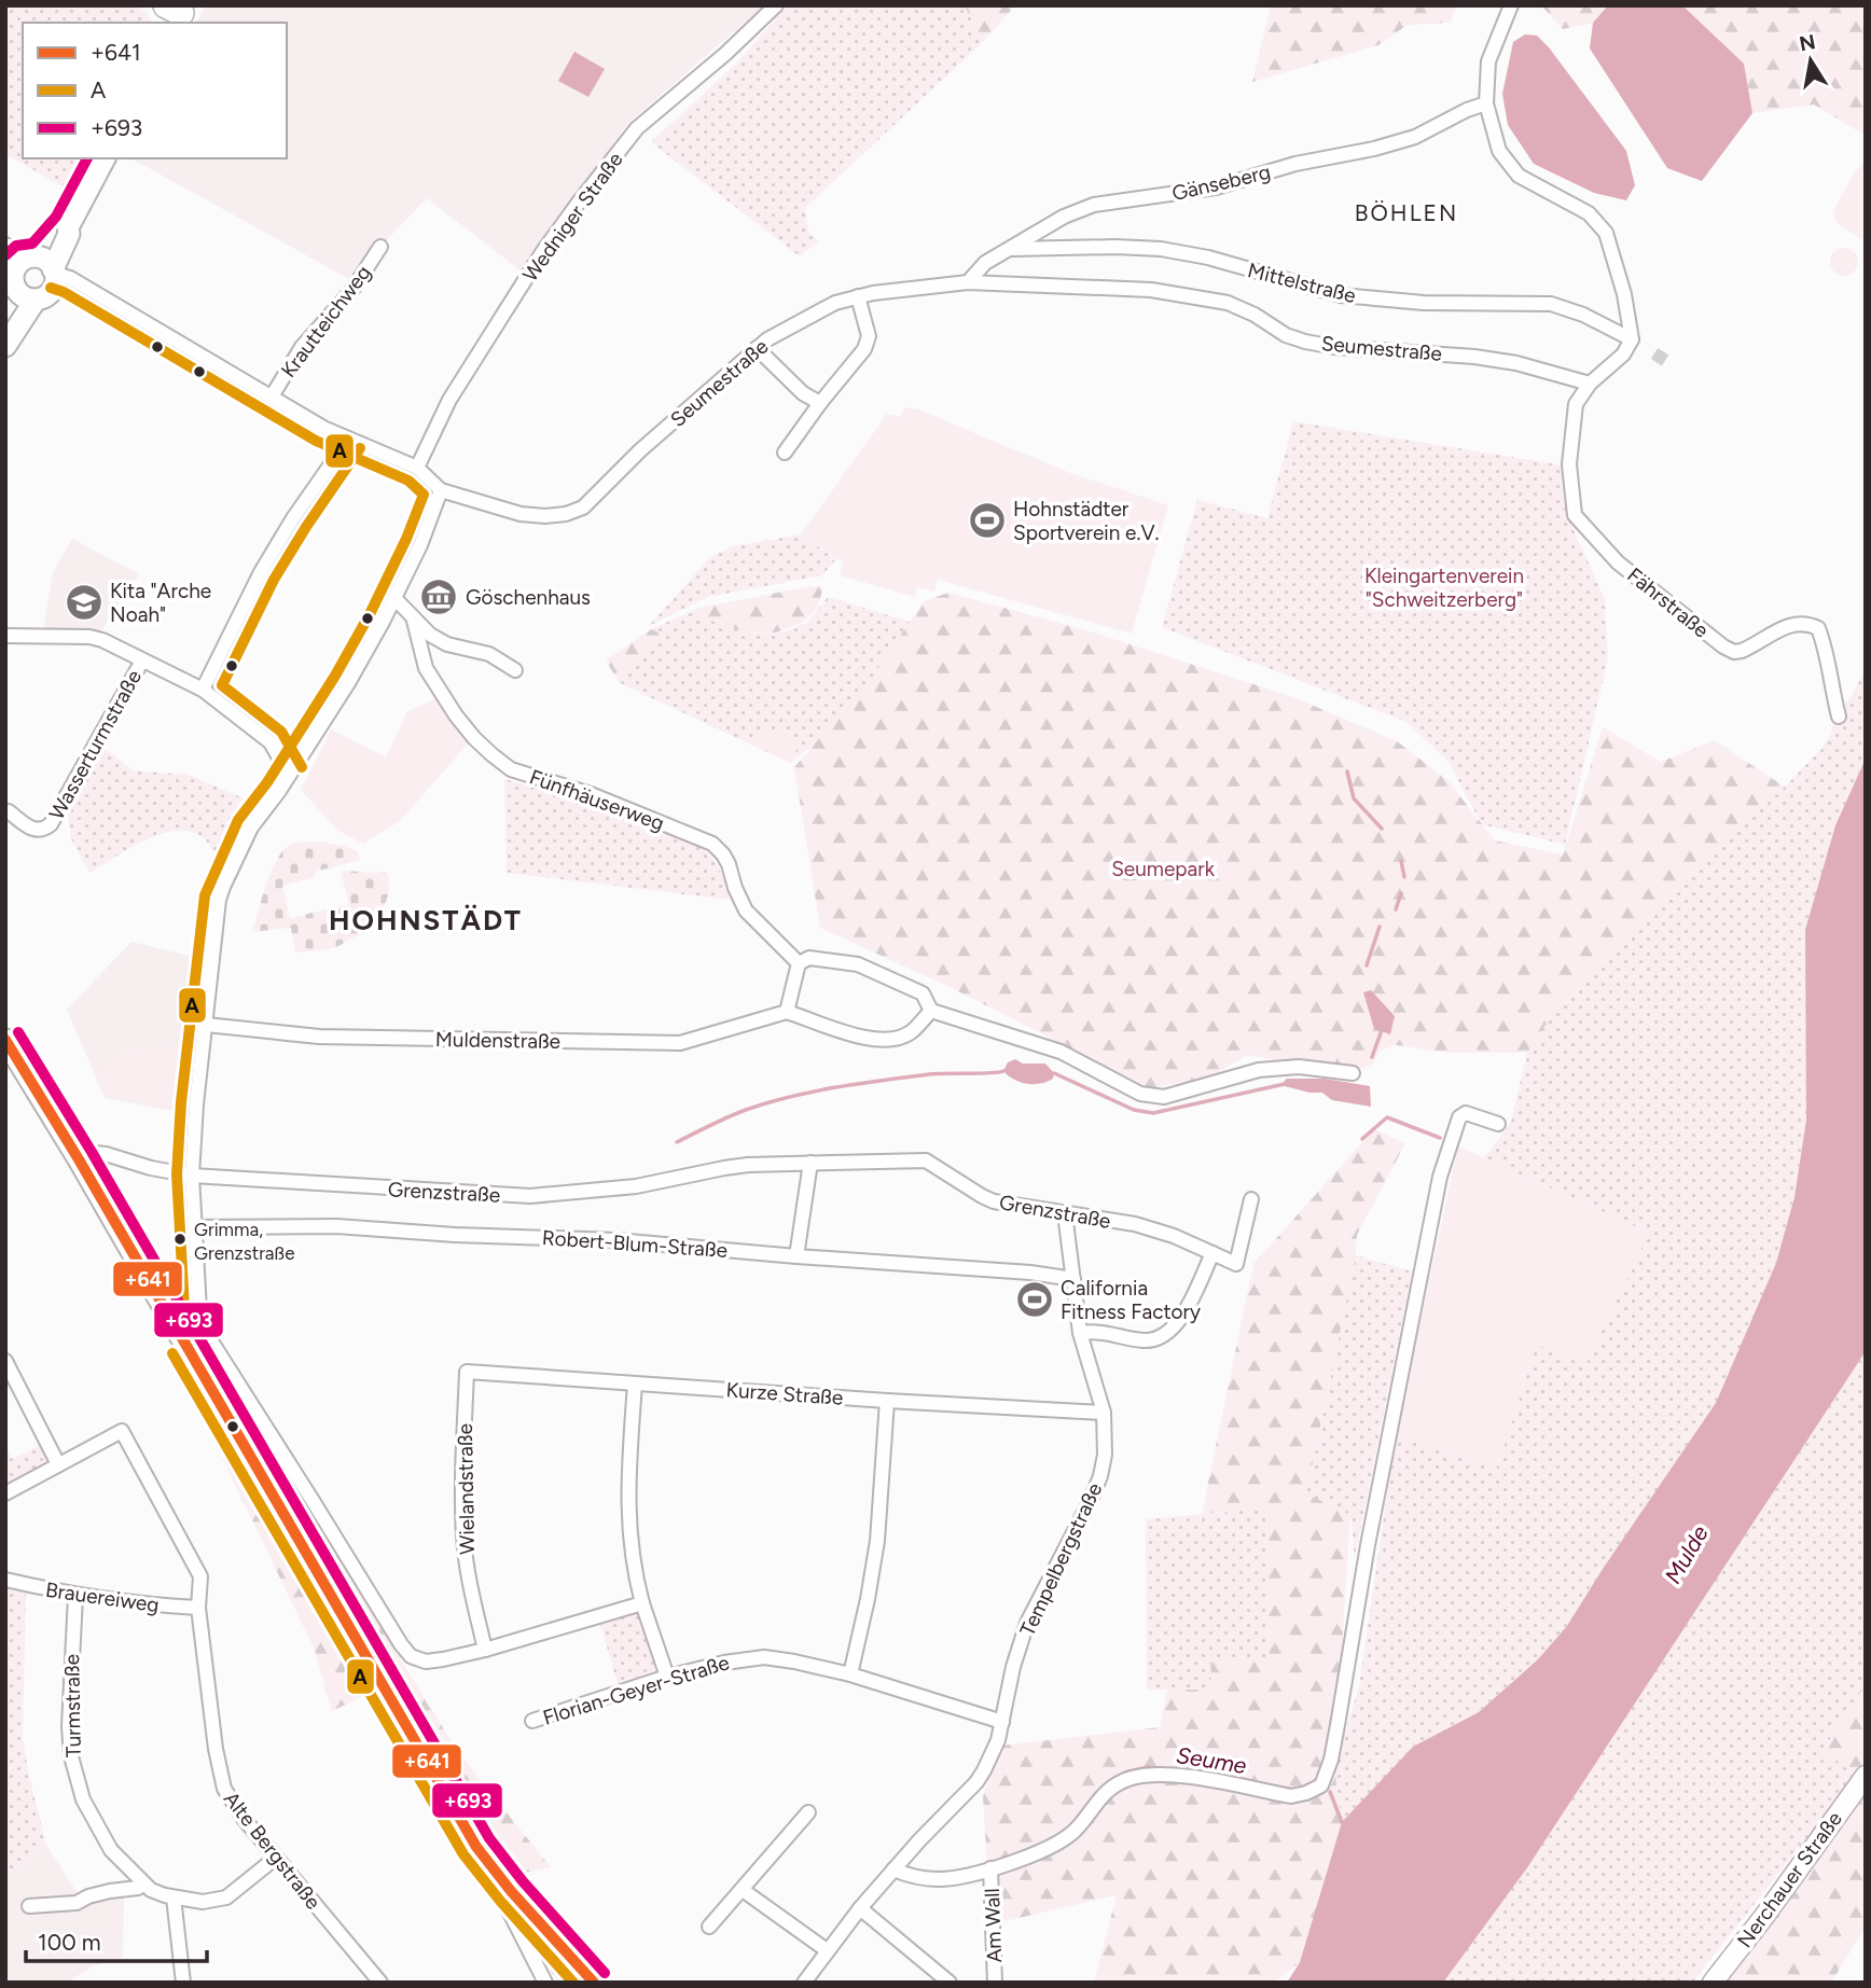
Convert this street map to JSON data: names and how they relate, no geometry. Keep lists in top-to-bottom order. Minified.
{"streets":{"main road":["Nerchauer Straße"],"street":["Gänseberg","Wedniger Straße","Mittelstraße","Krautteichweg","Seumestraße","Fährstraße","Wasserturmstraße","Fünfhäuserweg","Muldenstraße","Grenzstraße","Robert-Blum-Straße","Kurze Straße","Wielandstraße","Tempelbergstraße","Brauereiweg","Florian-Geyer-Straße","Turmstraße","Alte Bergstraße","Am Wall"]},"crossings":[["Gänseberg","Mittelstraße"],["Gänseberg","Seumestraße"],["Wedniger Straße","Seumestraße"],["Krautteichweg","Seumestraße"],["Seumestraße","Fährstraße"],["Grenzstraße","Tempelbergstraße"],["Robert-Blum-Straße","Tempelbergstraße"],["Kurze Straße","Wielandstraße"],["Kurze Straße","Tempelbergstraße"],["Tempelbergstraße","Florian-Geyer-Straße"],["Brauereiweg","Turmstraße"],["Brauereiweg","Alte Bergstraße"],["Turmstraße","Alte Bergstraße"]],"districts":["BÖHLEN","HOHNSTÄDT"],"water":["Mulde","Seume"],"parks":["Kleingartenverein \"Schweitzerberg\"","Seumepark"],"places":{"sports":["Hohnstädter Sportverein e.V.","California Fitness Factory"],"museum":["Göschenhaus"],"school or university":["Kita \"Arche Noah\""],"other":["Grimma, Grenzstraße"]},"lines":["transit line +693","transit line A","transit line +641"],"legend":["+641","A","+693"],"scale_bar":"100 m","north":"top"}
